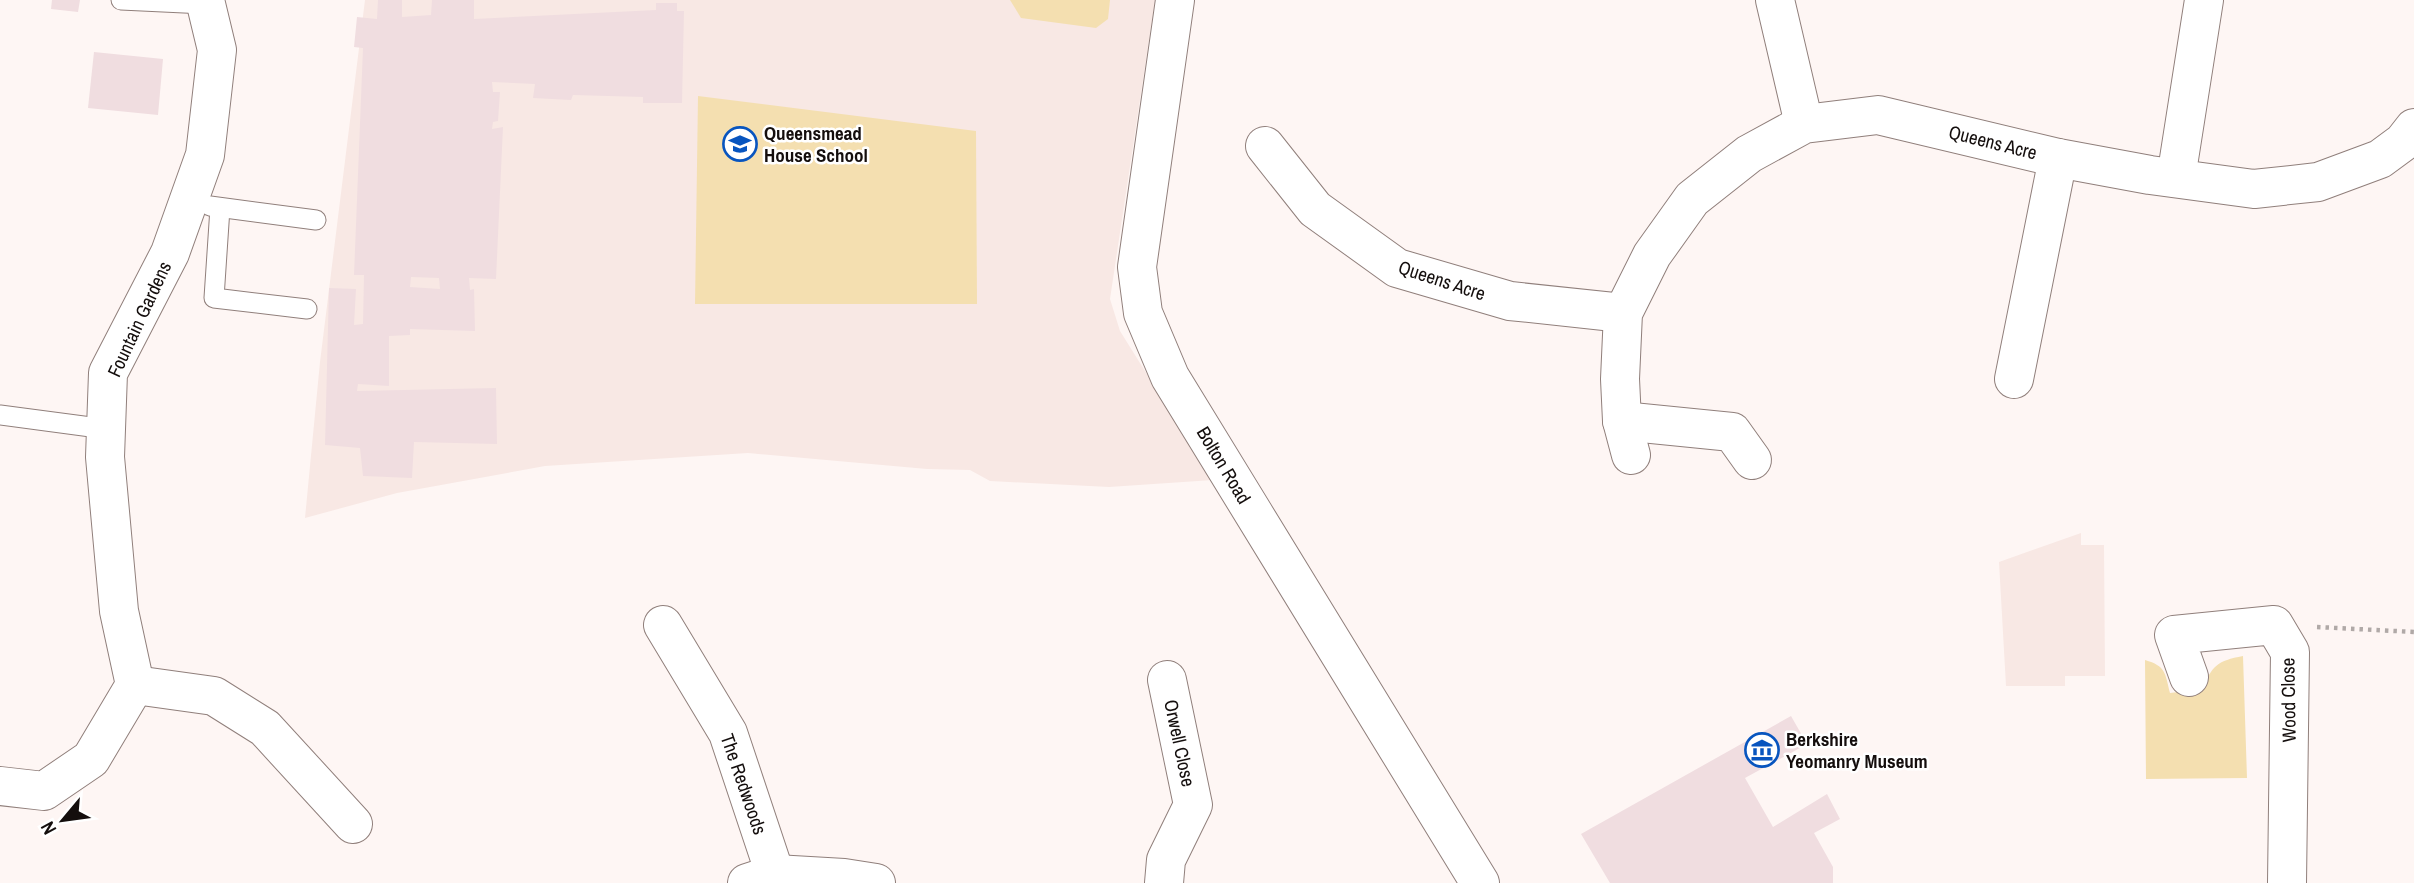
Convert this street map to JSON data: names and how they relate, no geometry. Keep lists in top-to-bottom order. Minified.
{"streets":{"street":["Queens Acre","Fountain Gardens","Bolton Road","Wood Close","Orwell Close","The Redwoods"]},"places":{"school or university":["Queensmead House School"],"museum":["Berkshire Yeomanry Museum"]},"north":"bottom left"}
